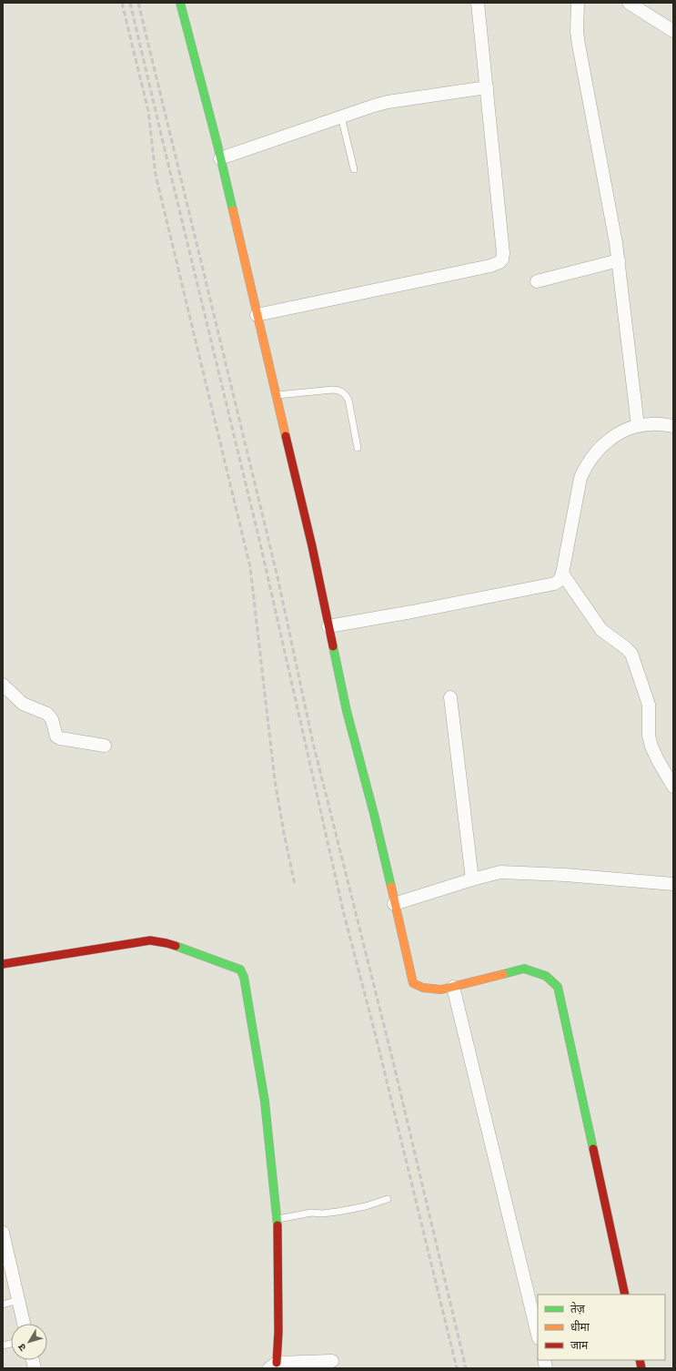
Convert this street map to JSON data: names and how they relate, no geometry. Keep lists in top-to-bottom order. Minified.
{"legend":["तेज़","धीमा","जाम"],"north":"bottom left"}
